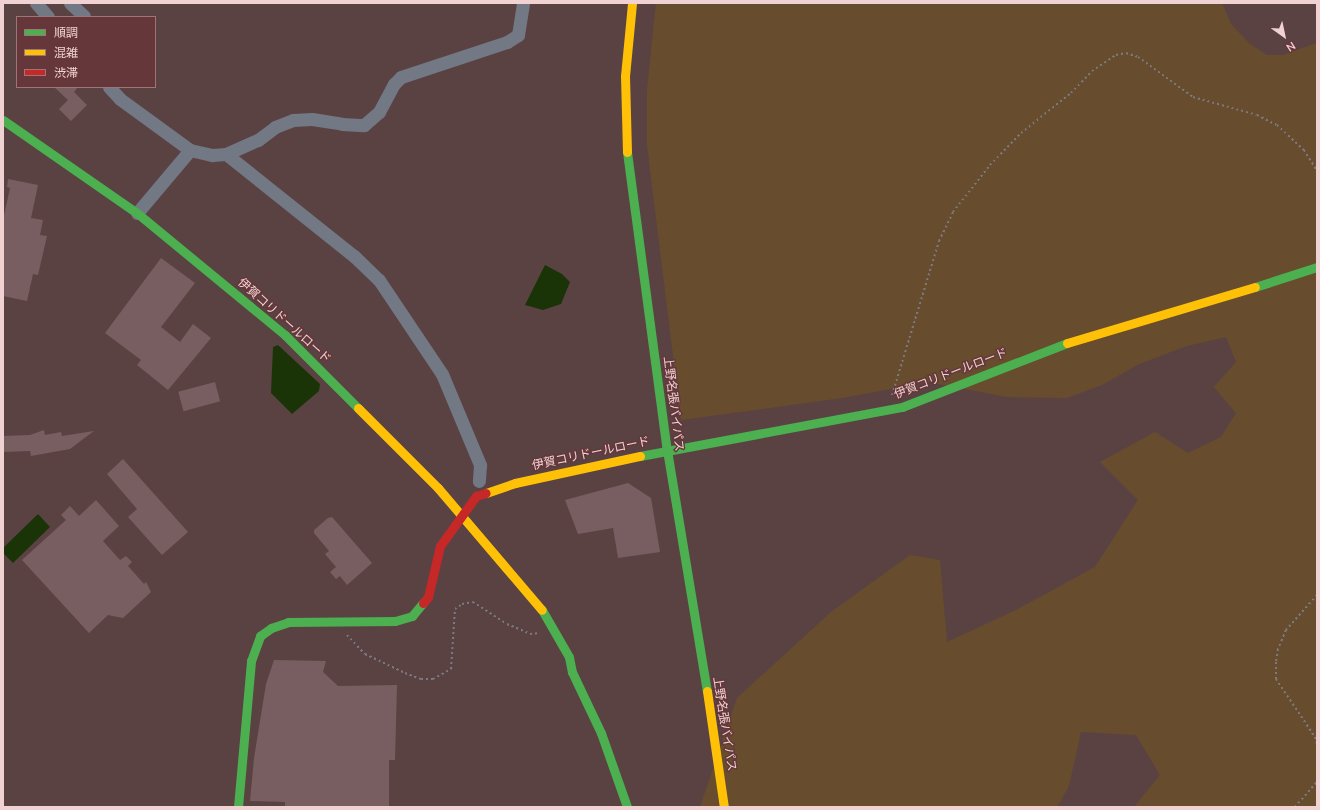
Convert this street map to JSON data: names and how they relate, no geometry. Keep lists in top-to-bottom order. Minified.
{"streets":{"main road":["伊賀コリドールロード","上野名張バイパス"]},"crossings":[["伊賀コリドールロード","上野名張バイパス"]],"legend":["順調","混雑","渋滞"],"north":"bottom right"}
